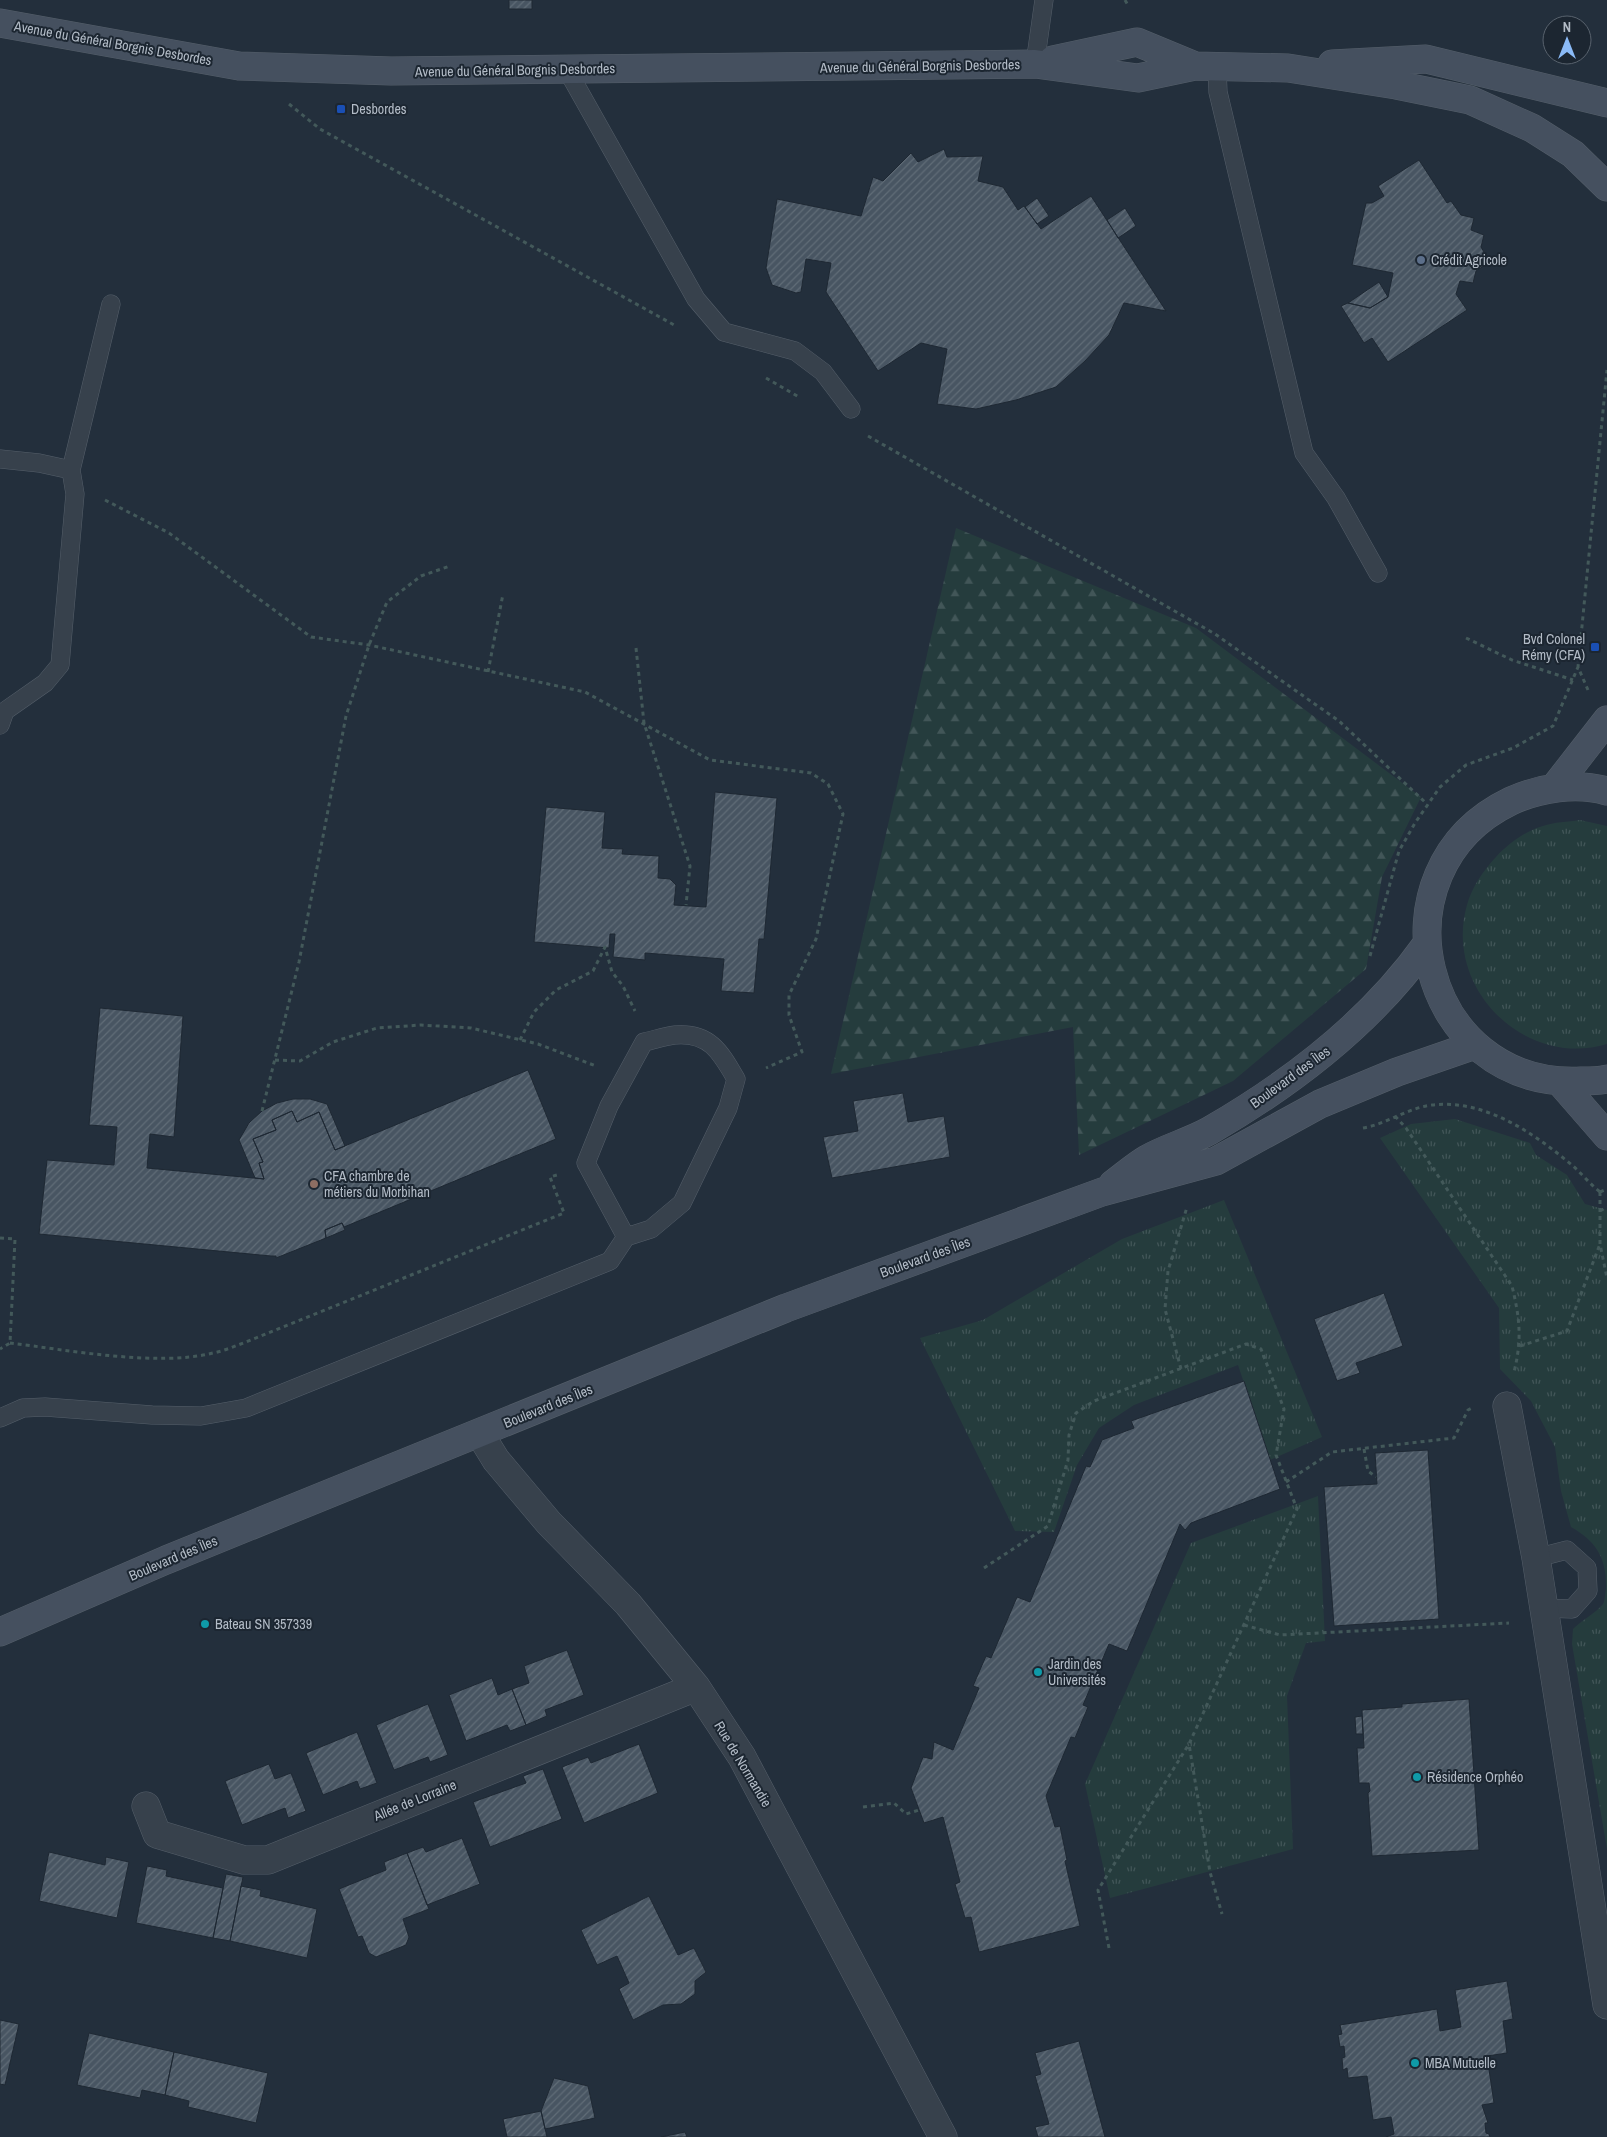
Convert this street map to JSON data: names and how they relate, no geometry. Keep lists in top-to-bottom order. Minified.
{"streets":{"main road":["Avenue du Général Borgnis Desbordes","Boulevard des Îles"],"street":["Rue de Normandie","Allée de Lorraine"]},"crossings":[["Boulevard des Îles","Rue de Normandie"],["Rue de Normandie","Allée de Lorraine"]],"places":{"transit":["Desbordes","Bvd Colonel Rémy (CFA)"],"other":["Crédit Agricole","CFA chambre de métiers du Morbihan","Bateau SN 357339","Jardin des Universités","Résidence Orphéo","MBA Mutuelle"]},"north":"top"}
